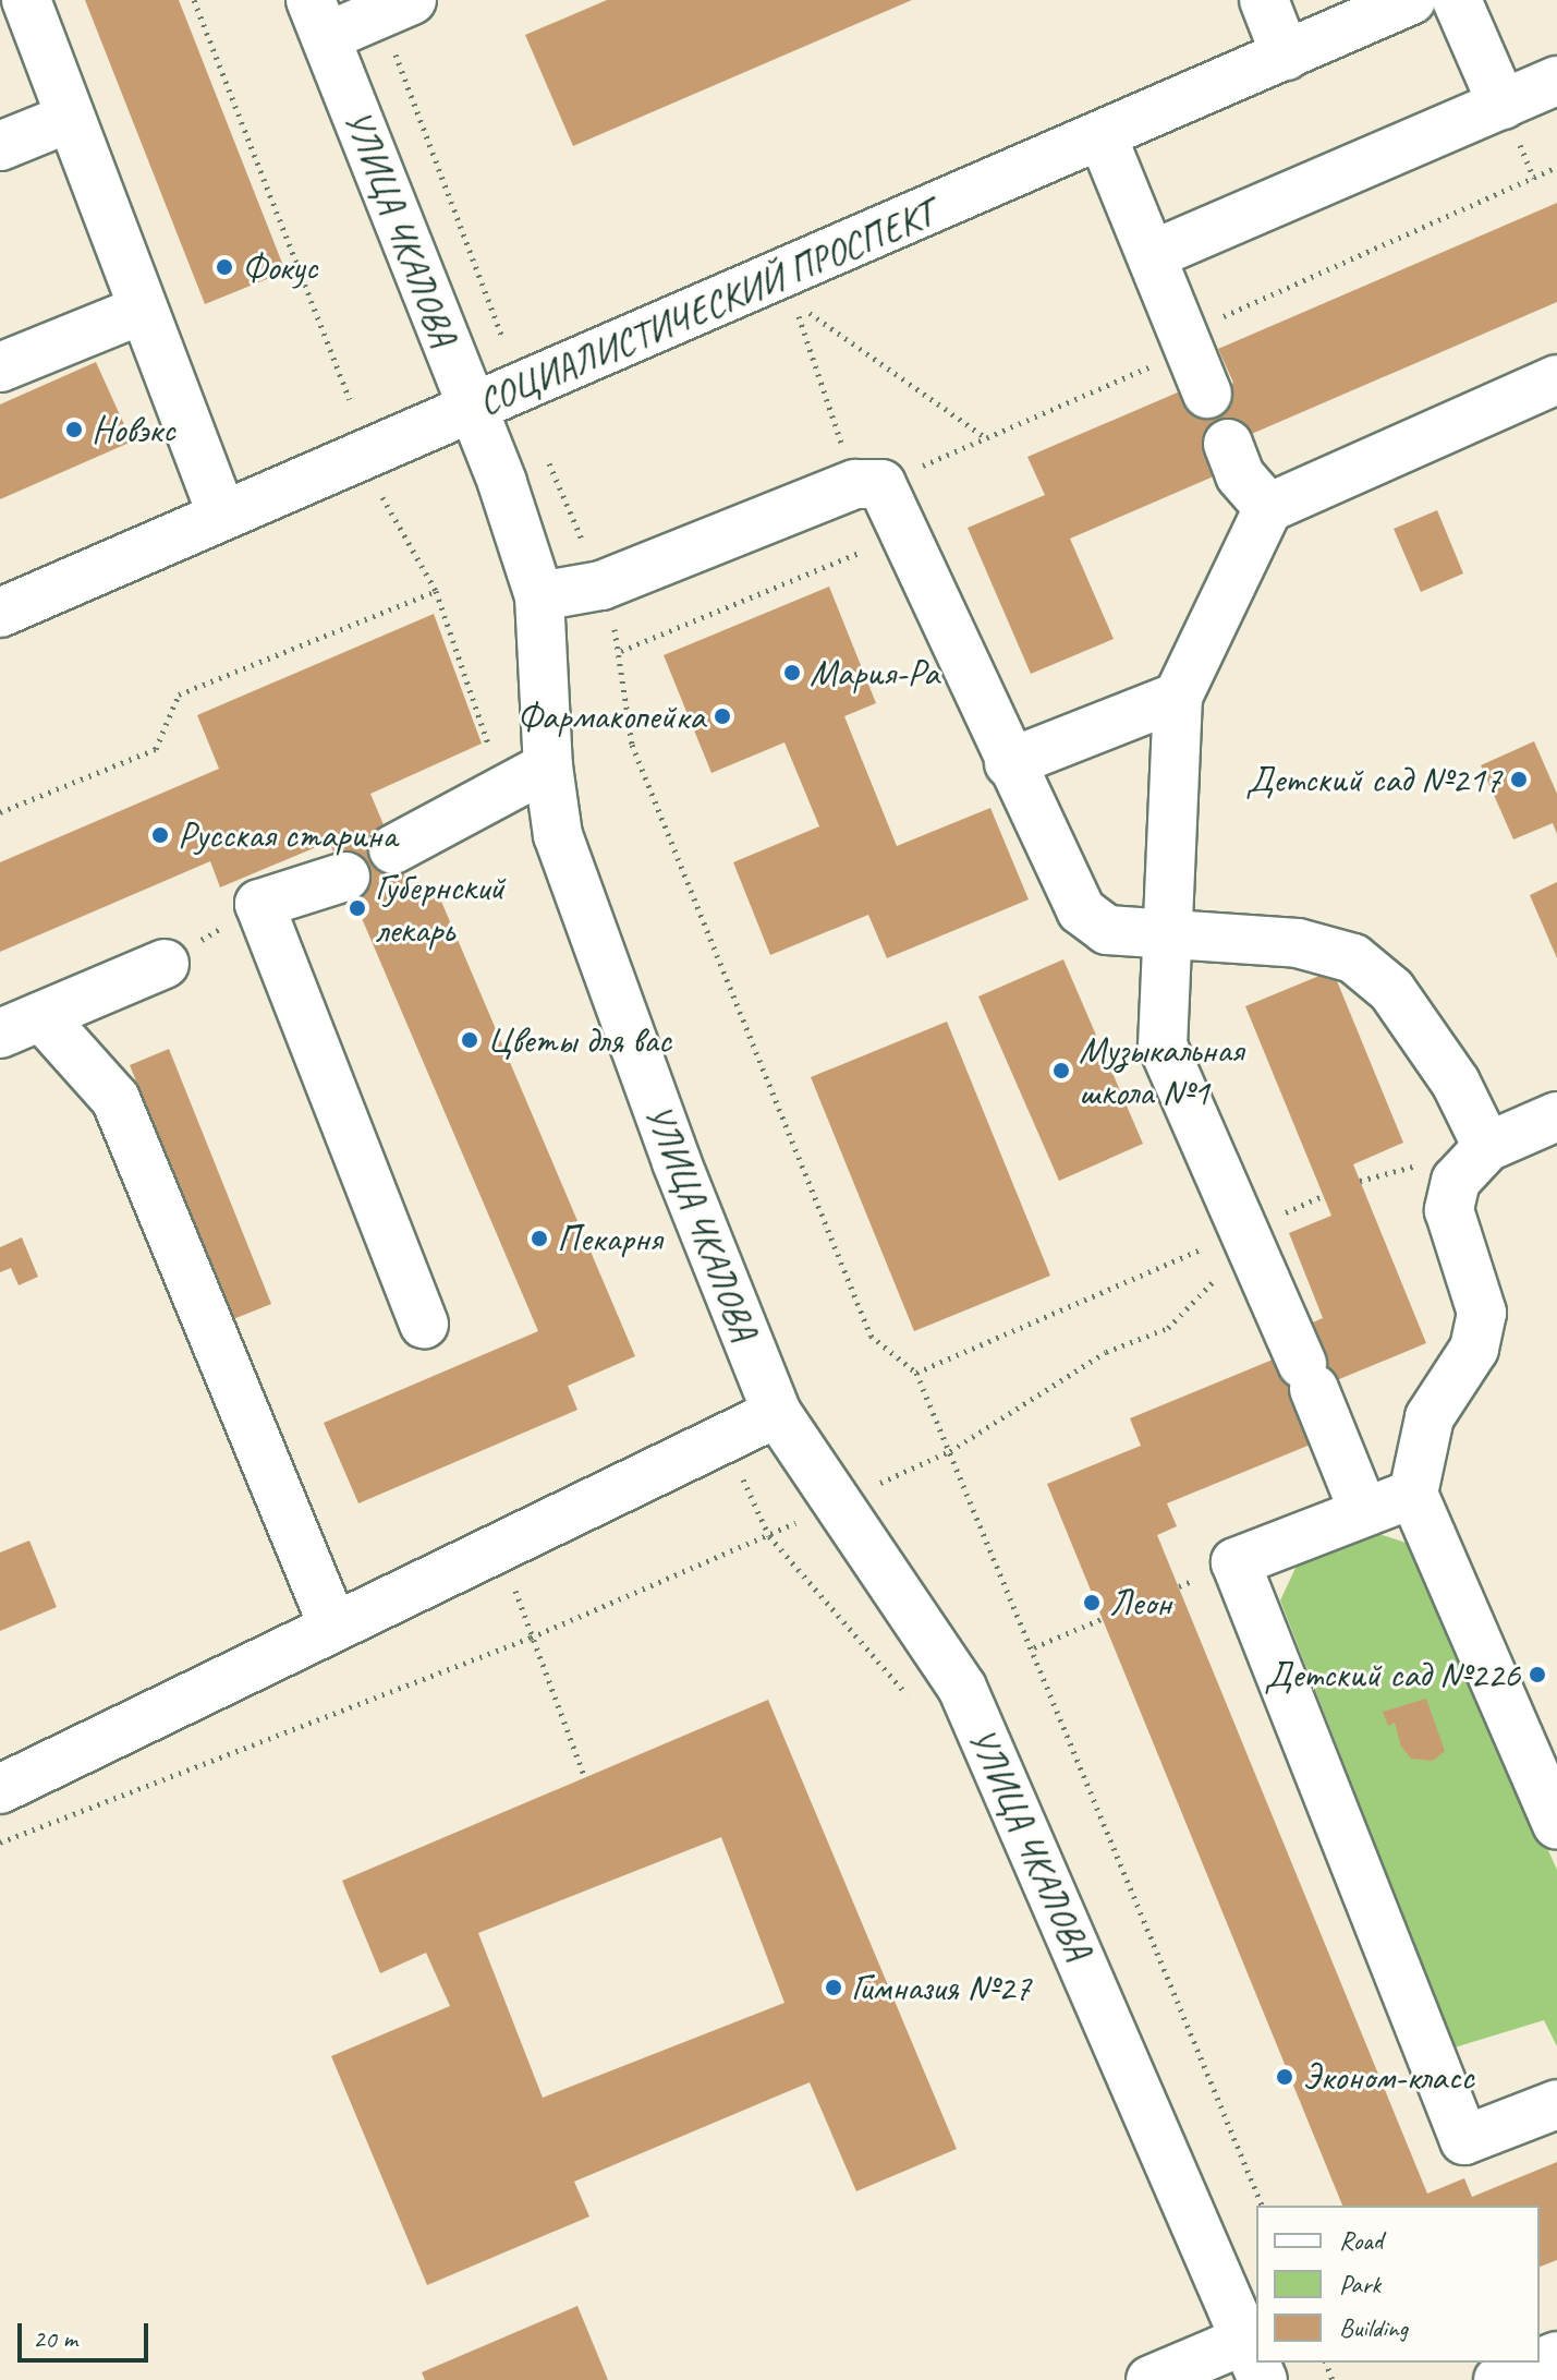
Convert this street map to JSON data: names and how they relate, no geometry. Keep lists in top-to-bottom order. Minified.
{"streets":{"street":["УЛИЦА ЧКАЛОВА","СОЦИАЛИСТИЧЕСКИЙ ПРОСПЕКТ"]},"crossings":[["УЛИЦА ЧКАЛОВА","СОЦИАЛИСТИЧЕСКИЙ ПРОСПЕКТ"]],"places":["Фокус","Новэкс","Мария-Ра","Фармакопейка","Детский сад №217","Русская старина","Губернский лекарь","Цветы для вас","Музыкальная школа №1","Пекарня","Леон","Детский сад №226","Гимназия №27","Эконом-класс"],"legend":["Road","Park","Building"],"scale_bar":"20 m"}
